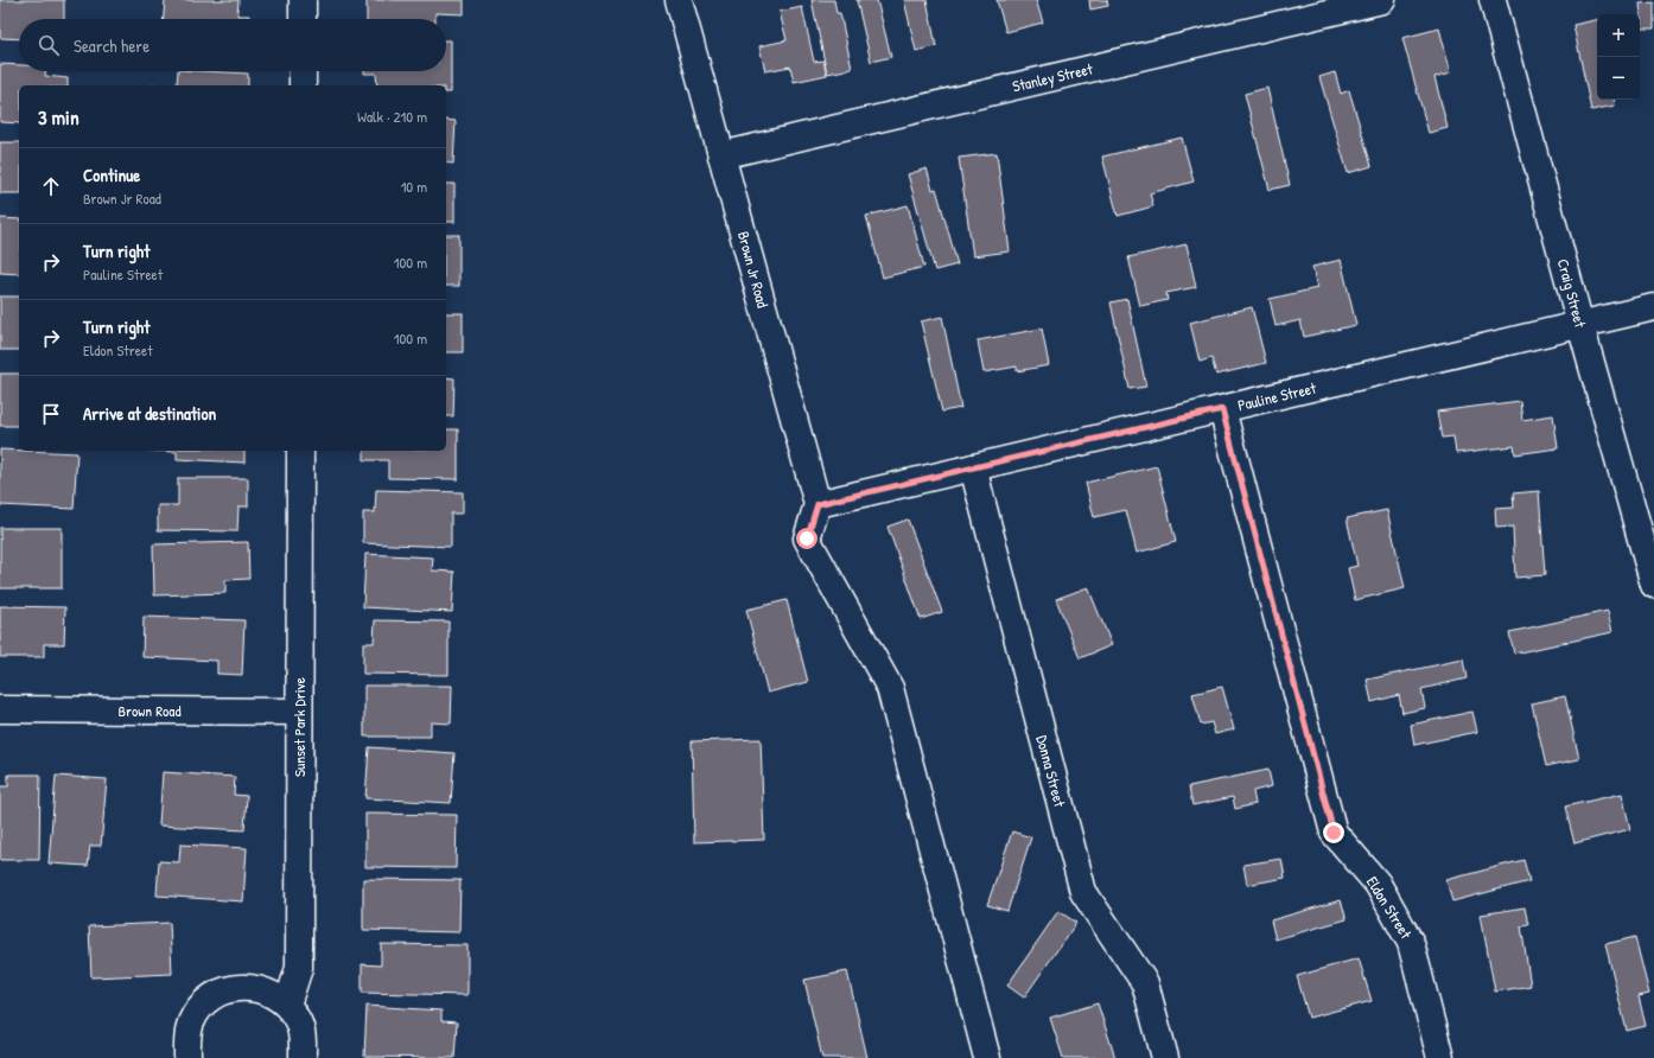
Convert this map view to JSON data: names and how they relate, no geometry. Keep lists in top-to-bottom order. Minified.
{"streets":{"street":["Stanley Street","Brown Jr Road","Craig Street","Pauline Street","Brown Road","Sunset Park Drive","Donna Street","Eldon Street"]},"crossings":[["Stanley Street","Brown Jr Road"],["Brown Jr Road","Pauline Street"],["Craig Street","Pauline Street"],["Pauline Street","Donna Street"],["Pauline Street","Eldon Street"],["Brown Road","Sunset Park Drive"]],"page":{"map_buttons":["+","−"],"search":"Search here","heading":["3 min","Walk · 210 m"],"list":[["Continue","Brown Jr Road","10 m"],["Turn right","Pauline Street","100 m"],["Turn right","Eldon Street","100 m"],"Arrive at destination"]}}
